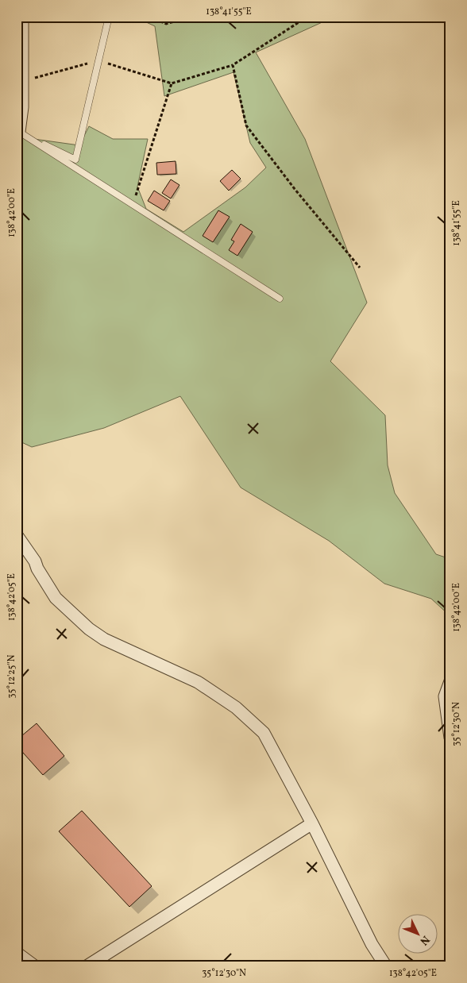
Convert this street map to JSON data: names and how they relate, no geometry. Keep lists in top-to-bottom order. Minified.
{"north":"bottom right","coordinates":["138°41'55\"E","138°42'00\"E","138°42'05\"E","35°12'25\"N","35°12'30\"N"]}
